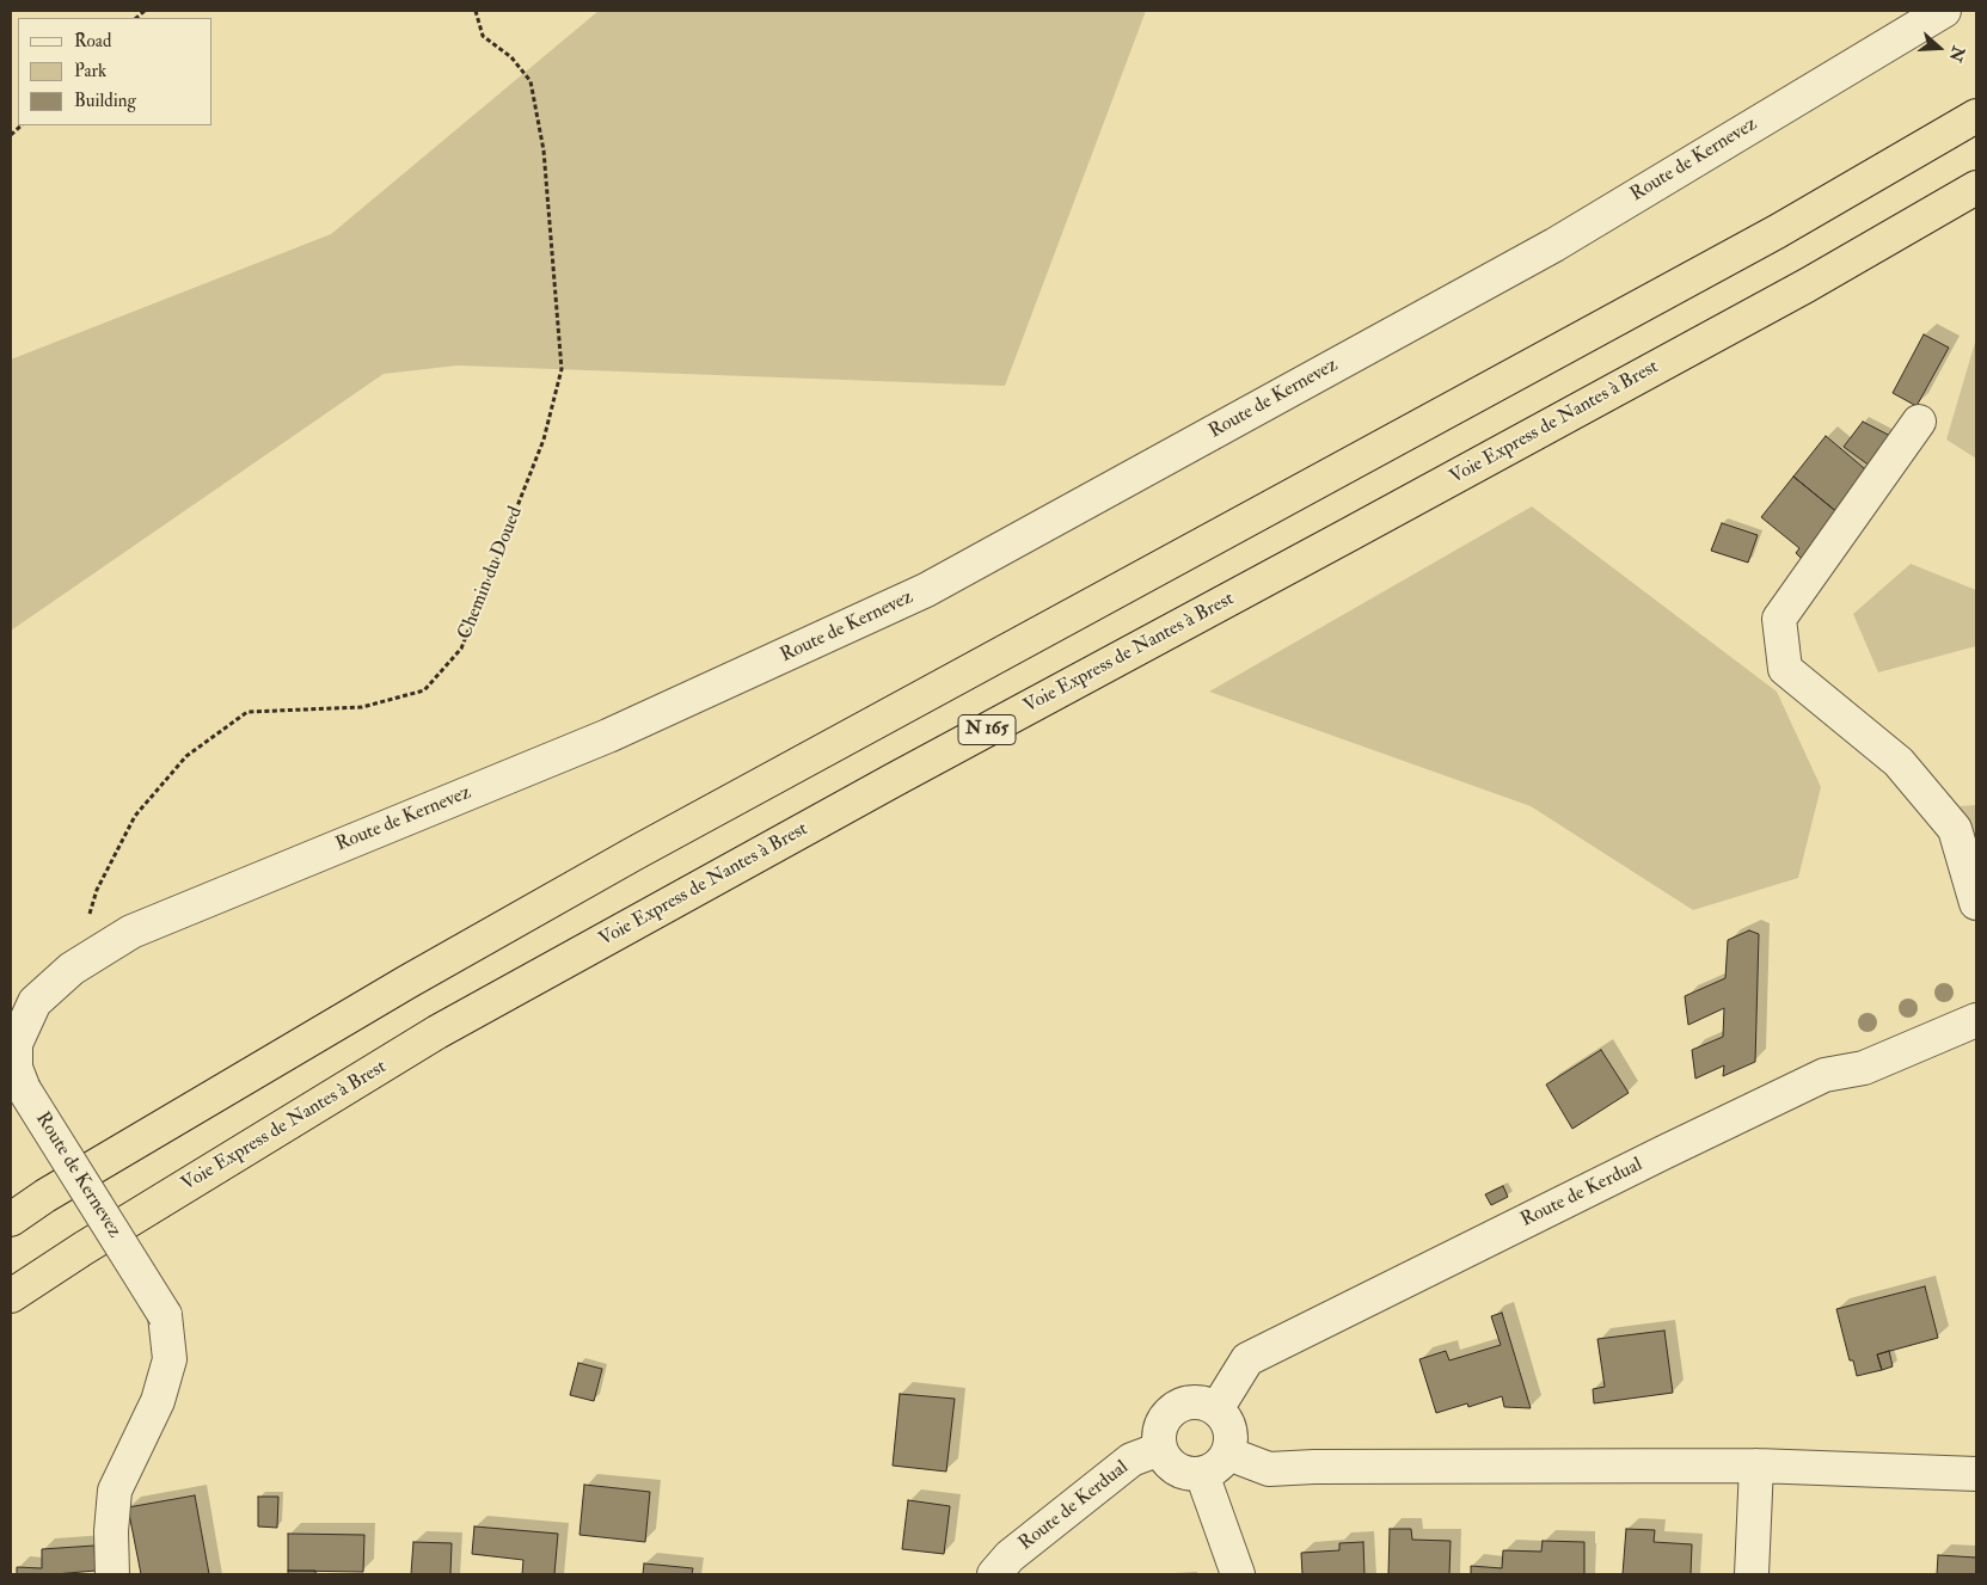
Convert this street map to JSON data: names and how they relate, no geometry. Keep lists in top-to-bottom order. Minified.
{"streets":{"highway":["Voie Express de Nantes à Brest","N 165"],"street":["Route de Kernevez","Route de Kerdual"],"path":["Chemin du Doued"]},"crossings":[["Route de Kernevez","Chemin du Doued"]],"legend":["Road","Park","Building"],"north":"right"}
